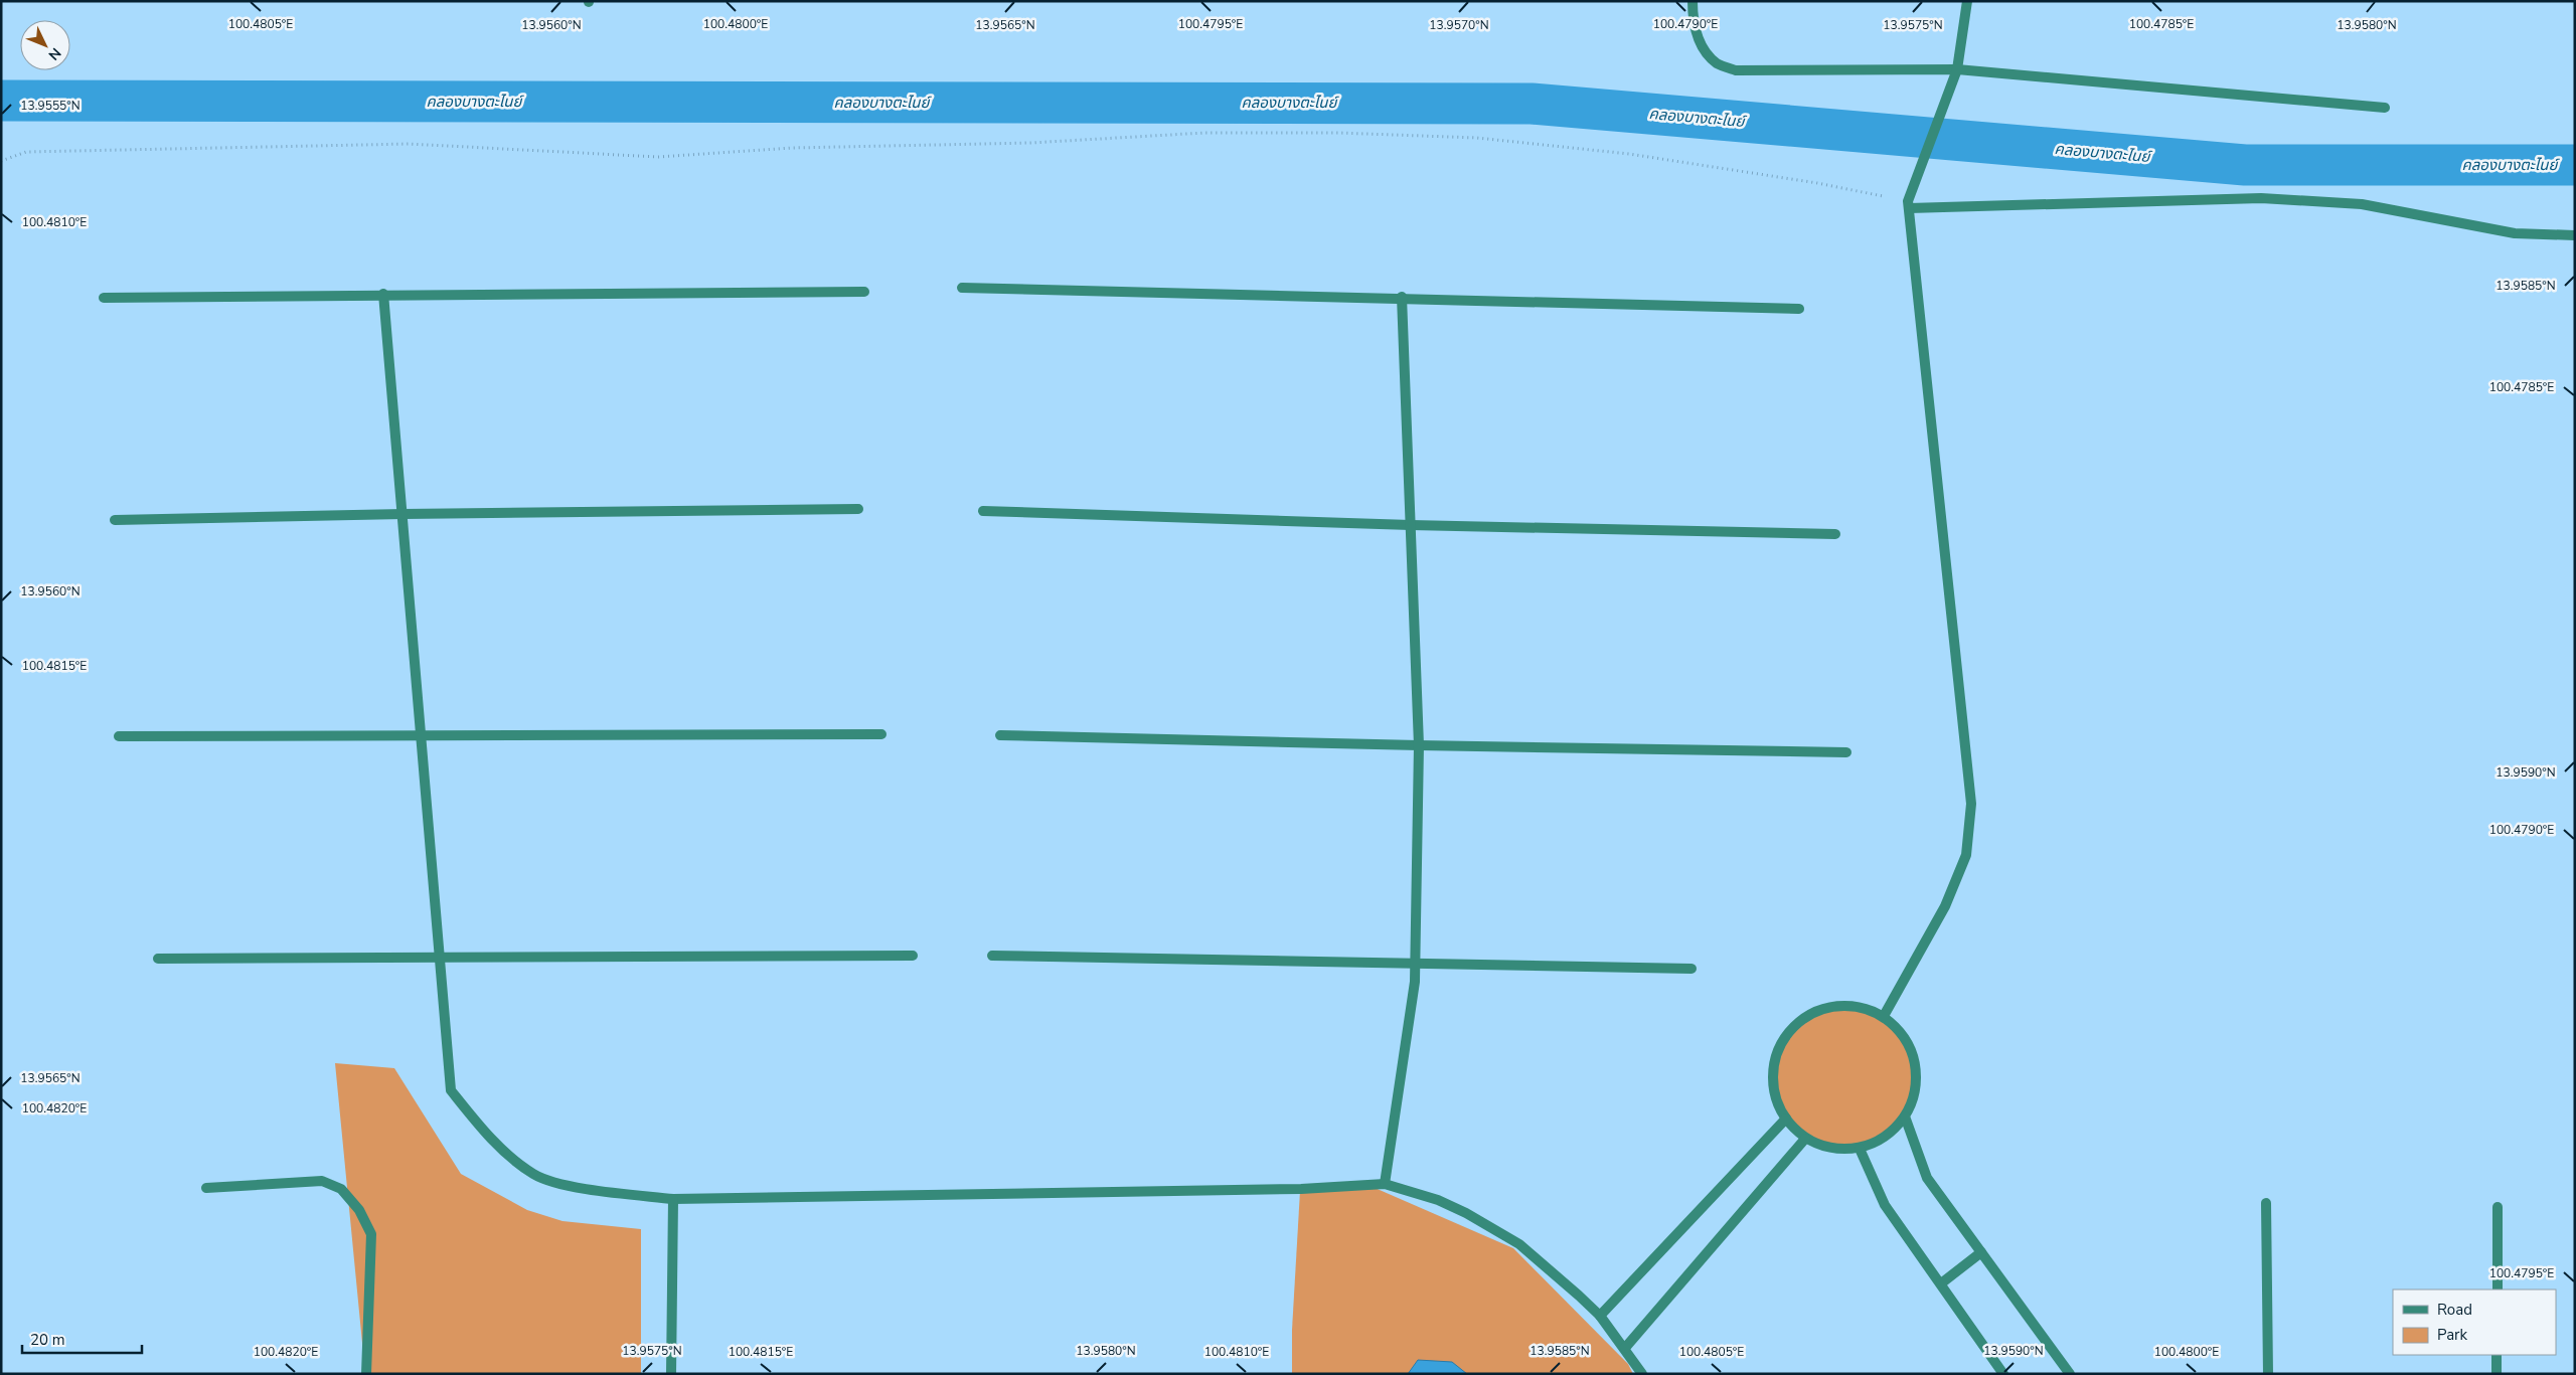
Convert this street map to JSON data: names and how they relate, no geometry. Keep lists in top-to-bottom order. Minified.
{"water":["คลองบางตะไนย์"],"legend":["Road","Park"],"scale_bar":"20 m","north":"bottom right","coordinates":["100.4800°E","100.4795°E","100.4785°E","100.4805°E","100.4790°E","13.9575°N","13.9560°N","13.9565°N","13.9570°N","13.9580°N","13.9555°N","100.4810°E","13.9585°N","100.4815°E","13.9590°N","100.4820°E"]}
